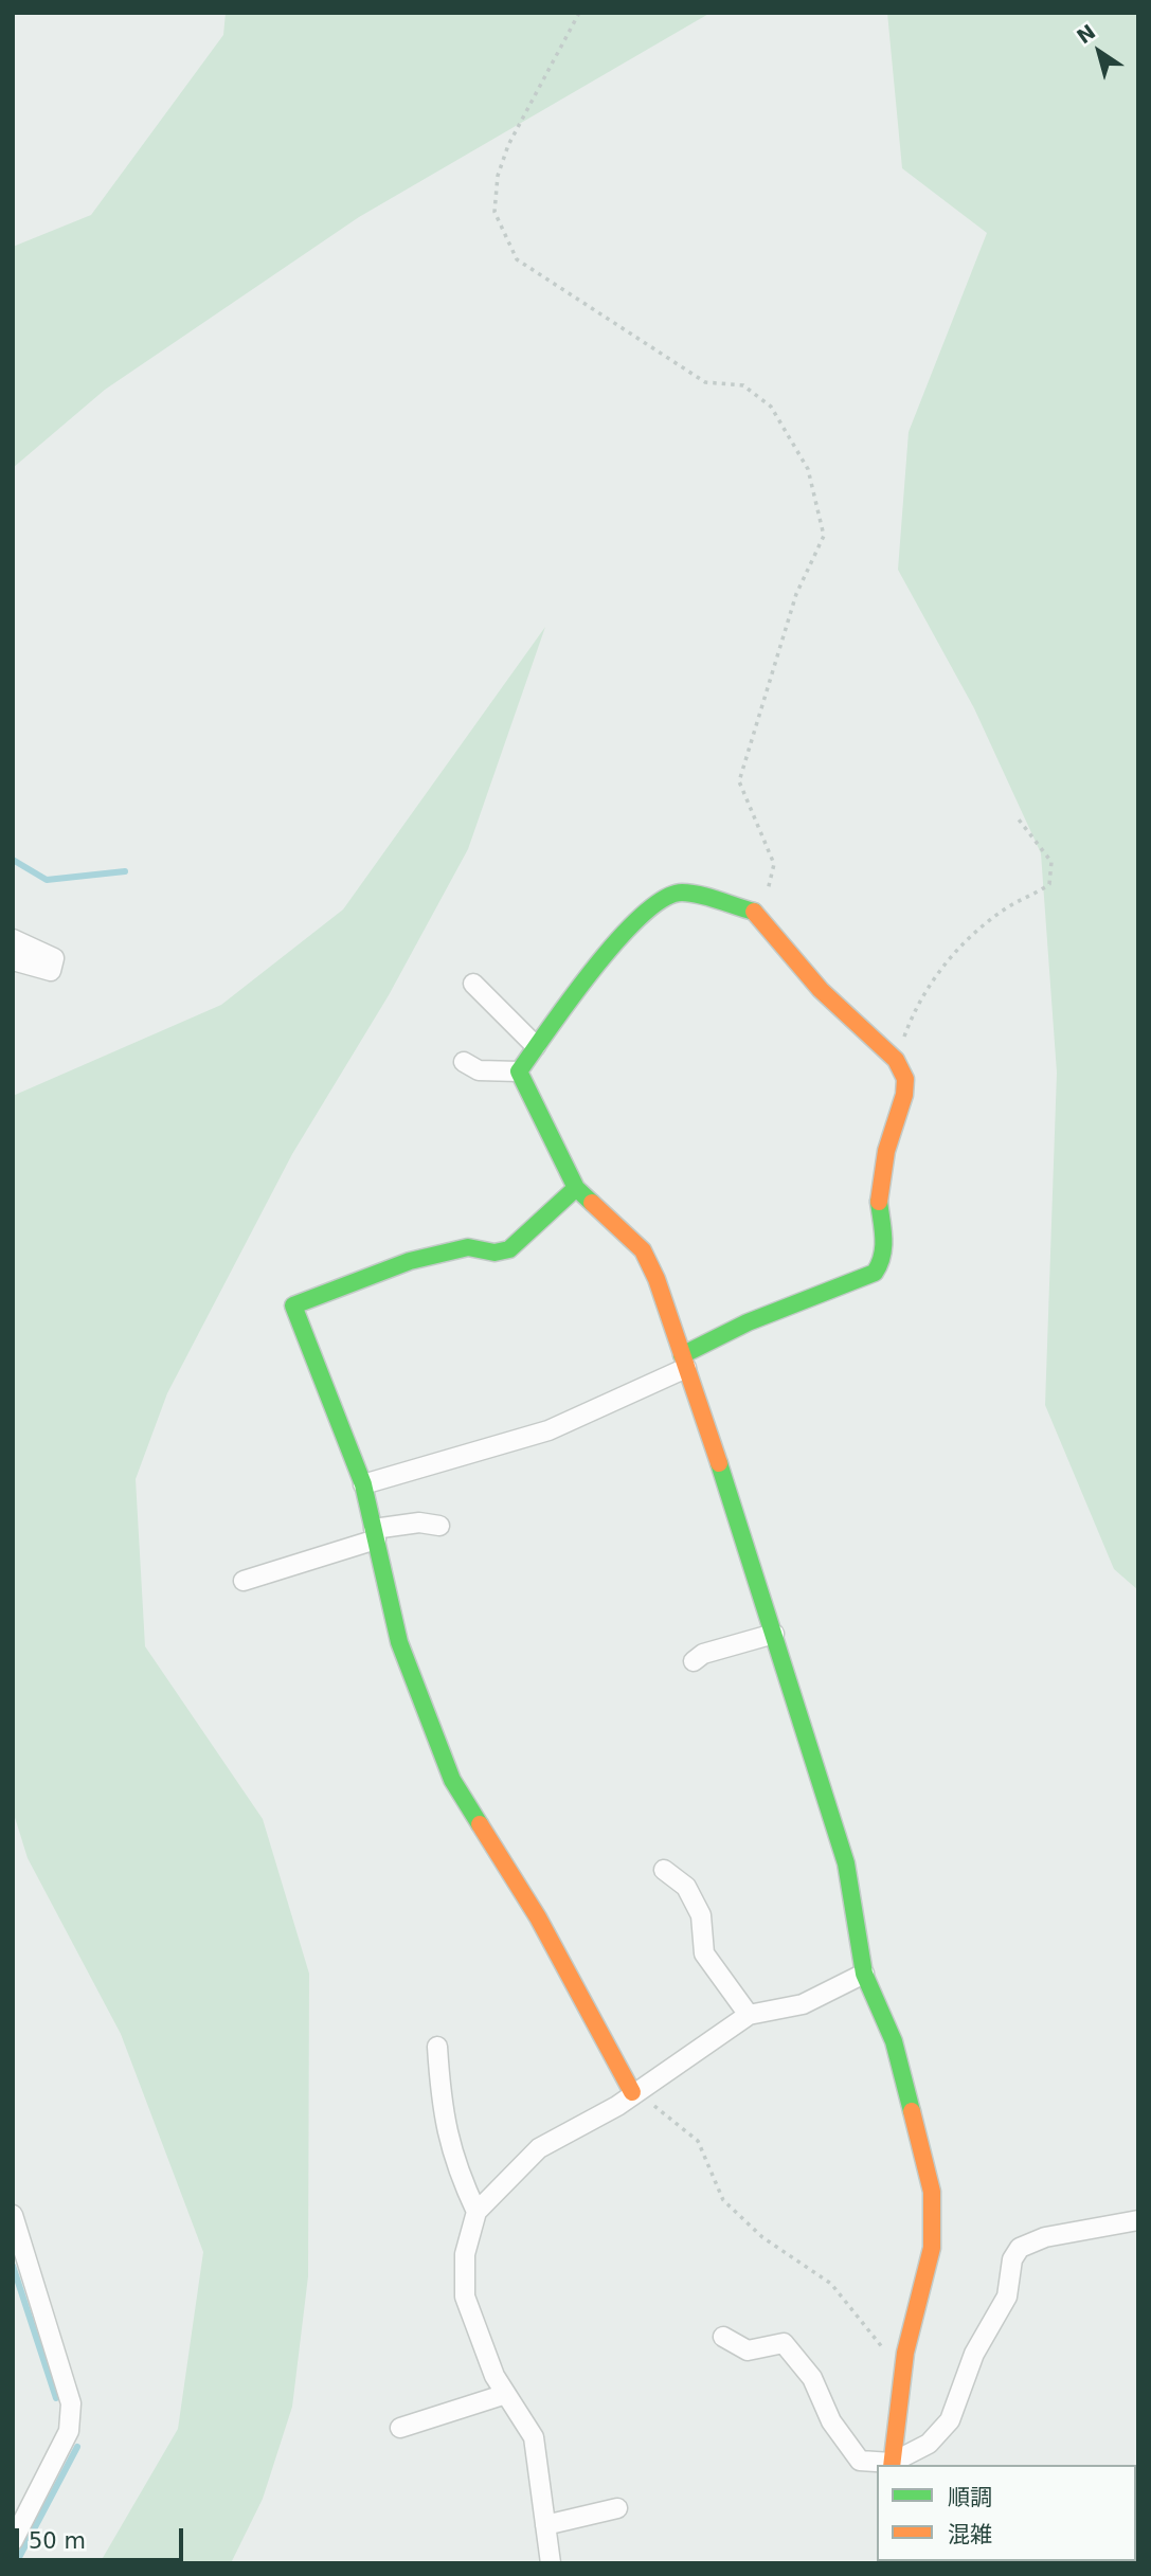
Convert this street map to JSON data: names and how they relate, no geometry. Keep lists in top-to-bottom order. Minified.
{"legend":["順調","混雑"],"scale_bar":"50 m","north":"top left"}
